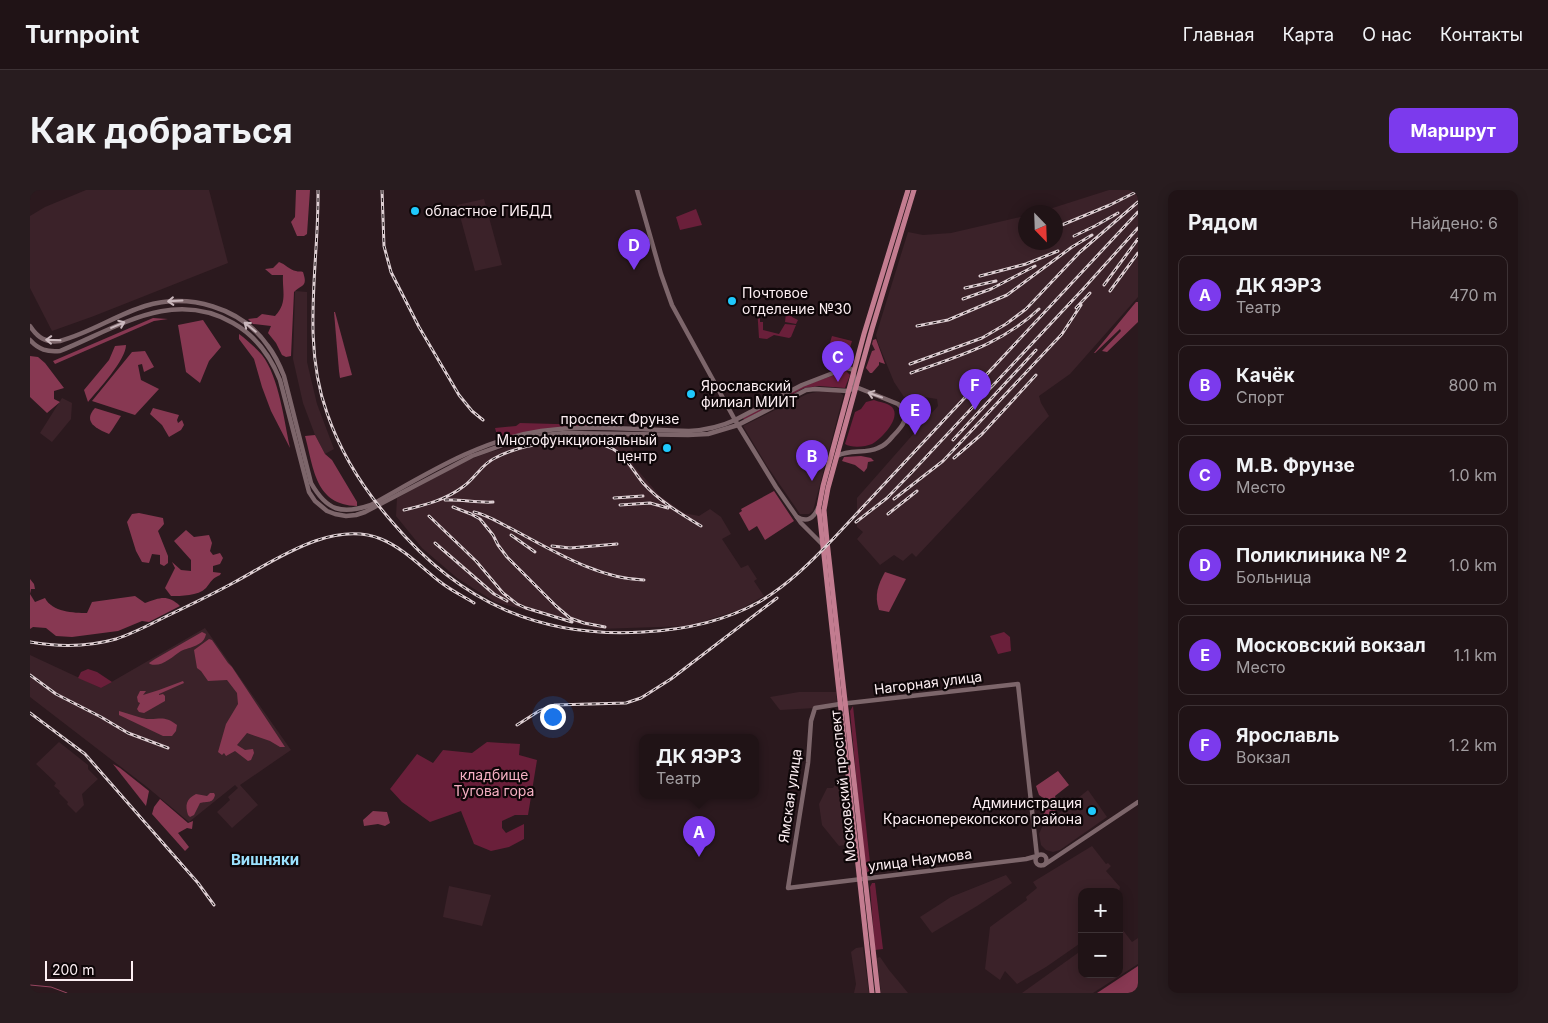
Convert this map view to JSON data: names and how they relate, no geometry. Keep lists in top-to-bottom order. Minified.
{"streets":{"main road":["проспект Фрунзе","Нагорная улица","Московский проспект","Ямская улица","улица Наумова"]},"crossings":[["проспект Фрунзе","Московский проспект"],["Нагорная улица","Московский проспект"],["Нагорная улица","Ямская улица"],["Нагорная улица","улица Наумова"],["Московский проспект","улица Наумова"],["Ямская улица","улица Наумова"]],"districts":["Вишняки"],"parks":["кладбище Тугова гора"],"places":["областное ГИБДД","Почтовое отделение №30","Ярославский филиал МИИТ","Многофункциональный центр","Администрация Красноперекопского района"],"scale_bar":"200 m","north":"bottom right","page":{"header":"Turnpoint","nav":["Главная","Карта","О нас","Контакты"],"buttons":"Маршрут","title":"Как добраться","heading":["Рядом","Найдено: 6"],"pins":["D","C","F","E","B","A"],"list":[{"mark":"A","name":"ДК ЯЭРЗ","note":"Театр","value":"470 m"},{"mark":"B","name":"Качёк","note":"Спорт","value":"800 m"},{"mark":"C","name":"М.В. Фрунзе","note":"Место","value":"1.0 km"},{"mark":"D","name":"Поликлиника № 2","note":"Больница","value":"1.0 km"},{"mark":"E","name":"Московский вокзал","note":"Место","value":"1.1 km"},{"mark":"F","name":"Ярославль","note":"Вокзал","value":"1.2 km"}],"popup":["ДК ЯЭРЗ","Театр"],"map_buttons":["+","−"],"scale":"200 m"}}
